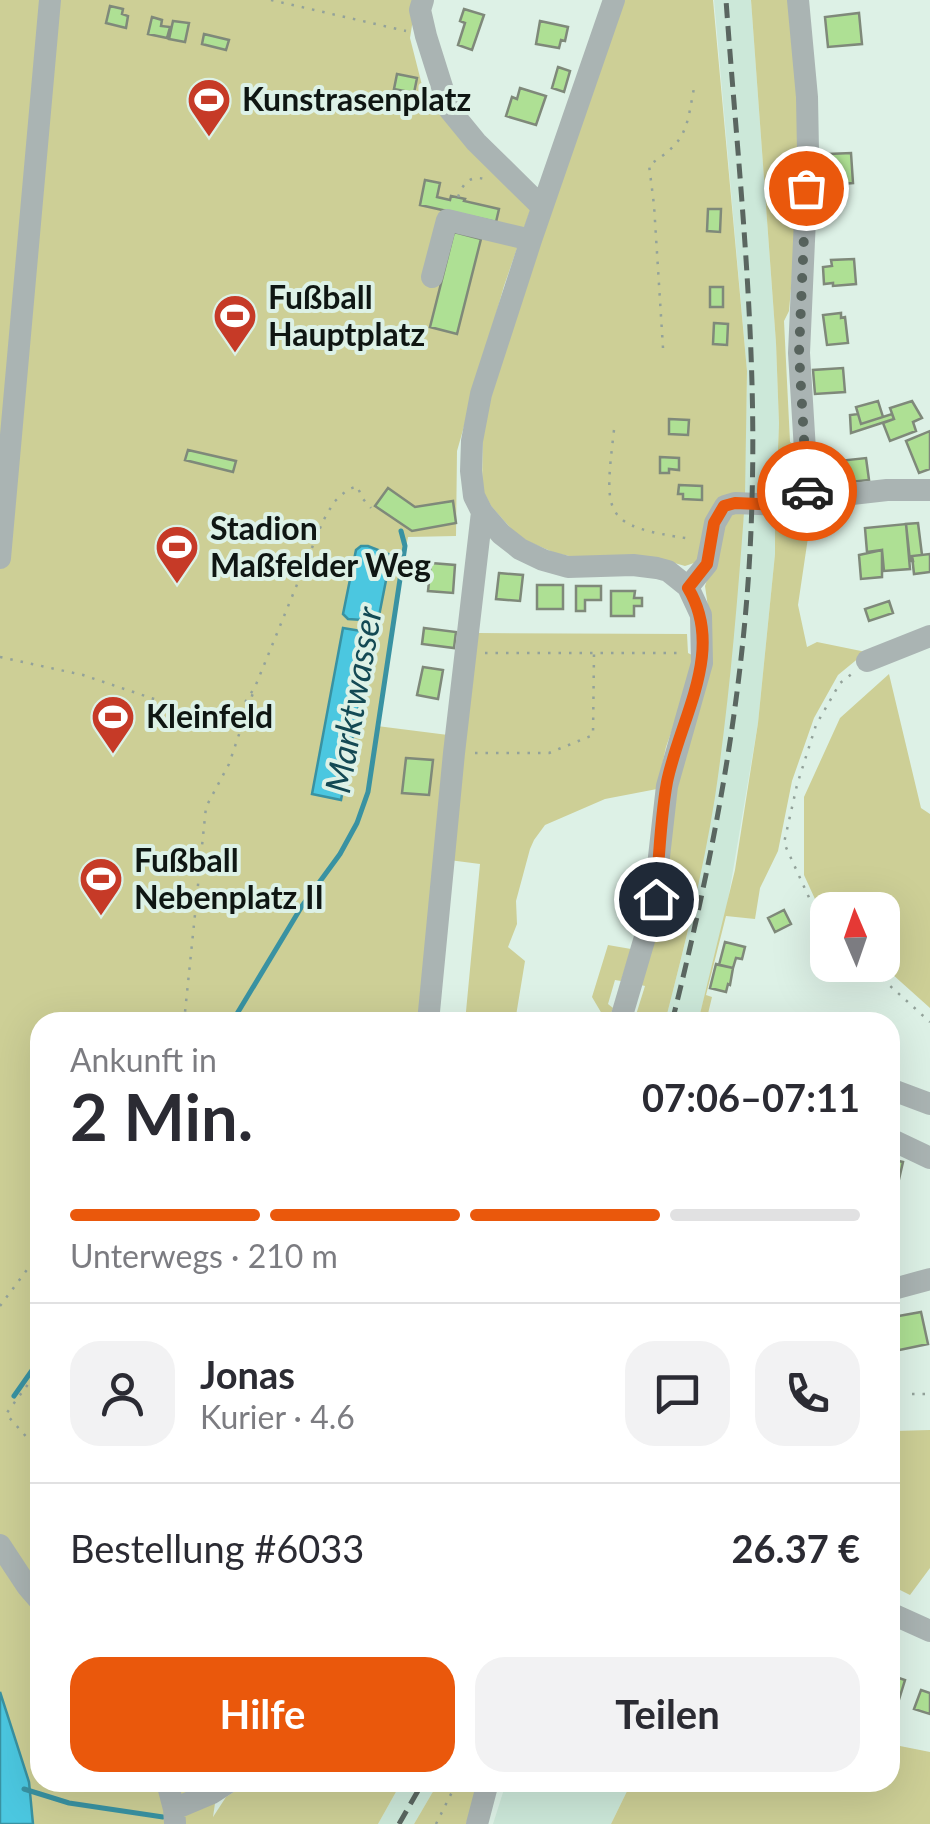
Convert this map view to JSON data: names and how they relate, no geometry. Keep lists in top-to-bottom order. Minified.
{"water":["Marktwasser"],"places":{"sports":["Kunstrasenplatz","Fußball Hauptplatz","Stadion Maßfelder Weg","Kleinfeld","Fußball Nebenplatz II"]},"north":"top","page":{"heading":["2 Min.","Ankunft in","07:06–07:11"],"panel":["Jonas","Kurier · 4.6","Bestellung #6033","26.37 €"],"bar":"Unterwegs · 210 m","buttons":["Hilfe","Teilen"]}}
